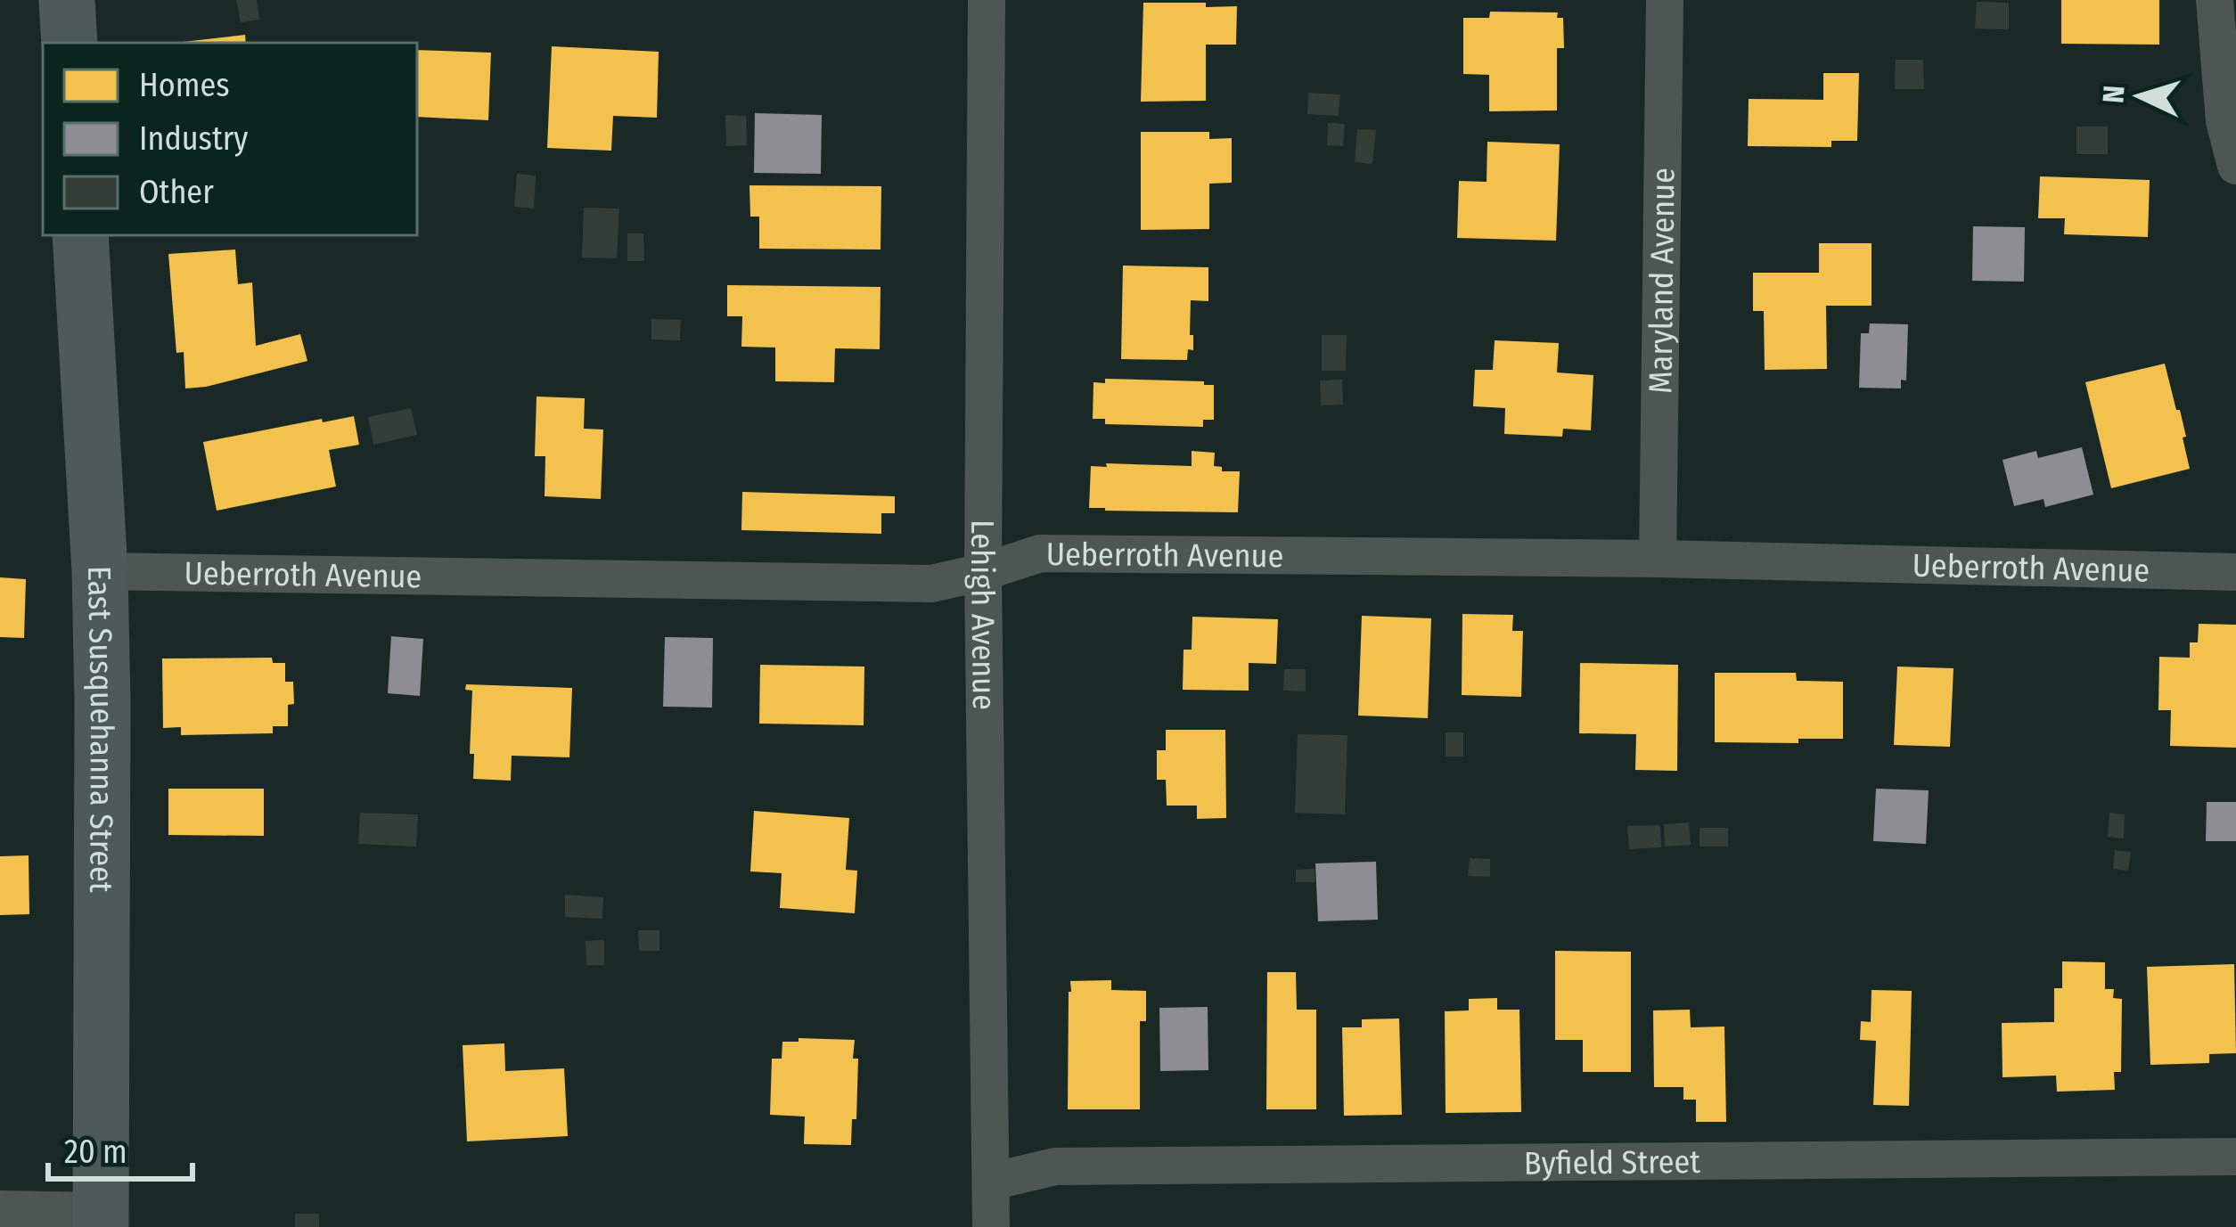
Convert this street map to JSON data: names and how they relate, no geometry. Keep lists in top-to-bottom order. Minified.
{"streets":{"main road":["East Susquehanna Street"],"street":["Maryland Avenue","Ueberroth Avenue","Lehigh Avenue","Byfield Street"]},"crossings":[["Maryland Avenue","Ueberroth Avenue"],["Ueberroth Avenue","Lehigh Avenue"],["Ueberroth Avenue","East Susquehanna Street"],["Lehigh Avenue","Byfield Street"]],"legend":["Homes","Industry","Other"],"scale_bar":"20 m","north":"left"}
